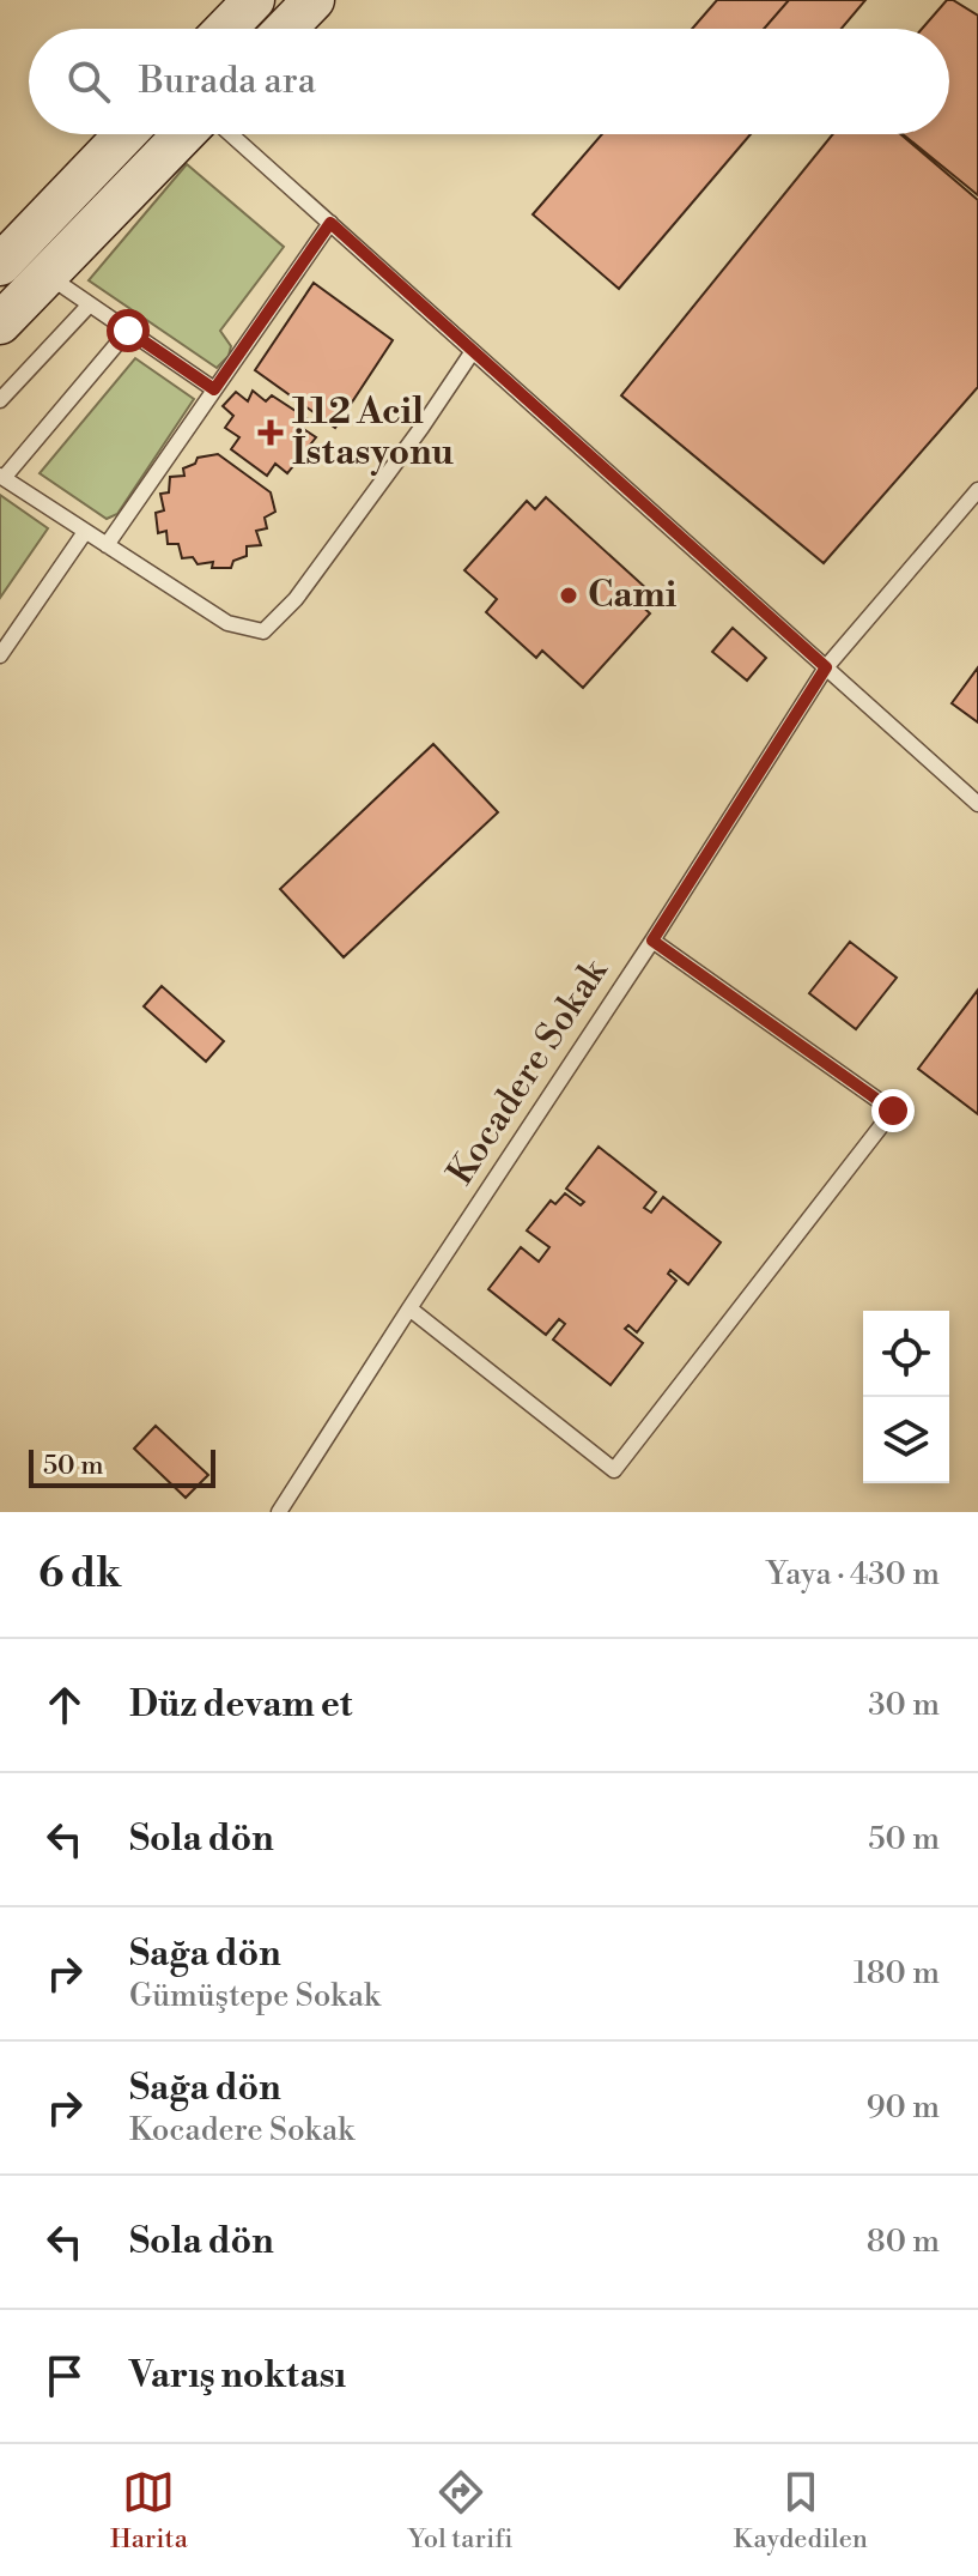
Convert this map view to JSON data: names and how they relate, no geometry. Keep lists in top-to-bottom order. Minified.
{"streets":{"lane":["Kocadere Sokak"]},"places":{"health":["112 Acil İstasyonu"],"other":["Cami"]},"scale_bar":"50 m","page":{"search":"Burada ara","scale":"50 m","heading":["6 dk","Yaya · 430 m"],"list":[["Düz devam et","30 m"],["Sola dön","50 m"],["Sağa dön","Gümüştepe Sokak","180 m"],["Sağa dön","Kocadere Sokak","90 m"],["Sola dön","80 m"],"Varış noktası"],"nav":["Harita","Yol tarifi","Kaydedilen"]}}
